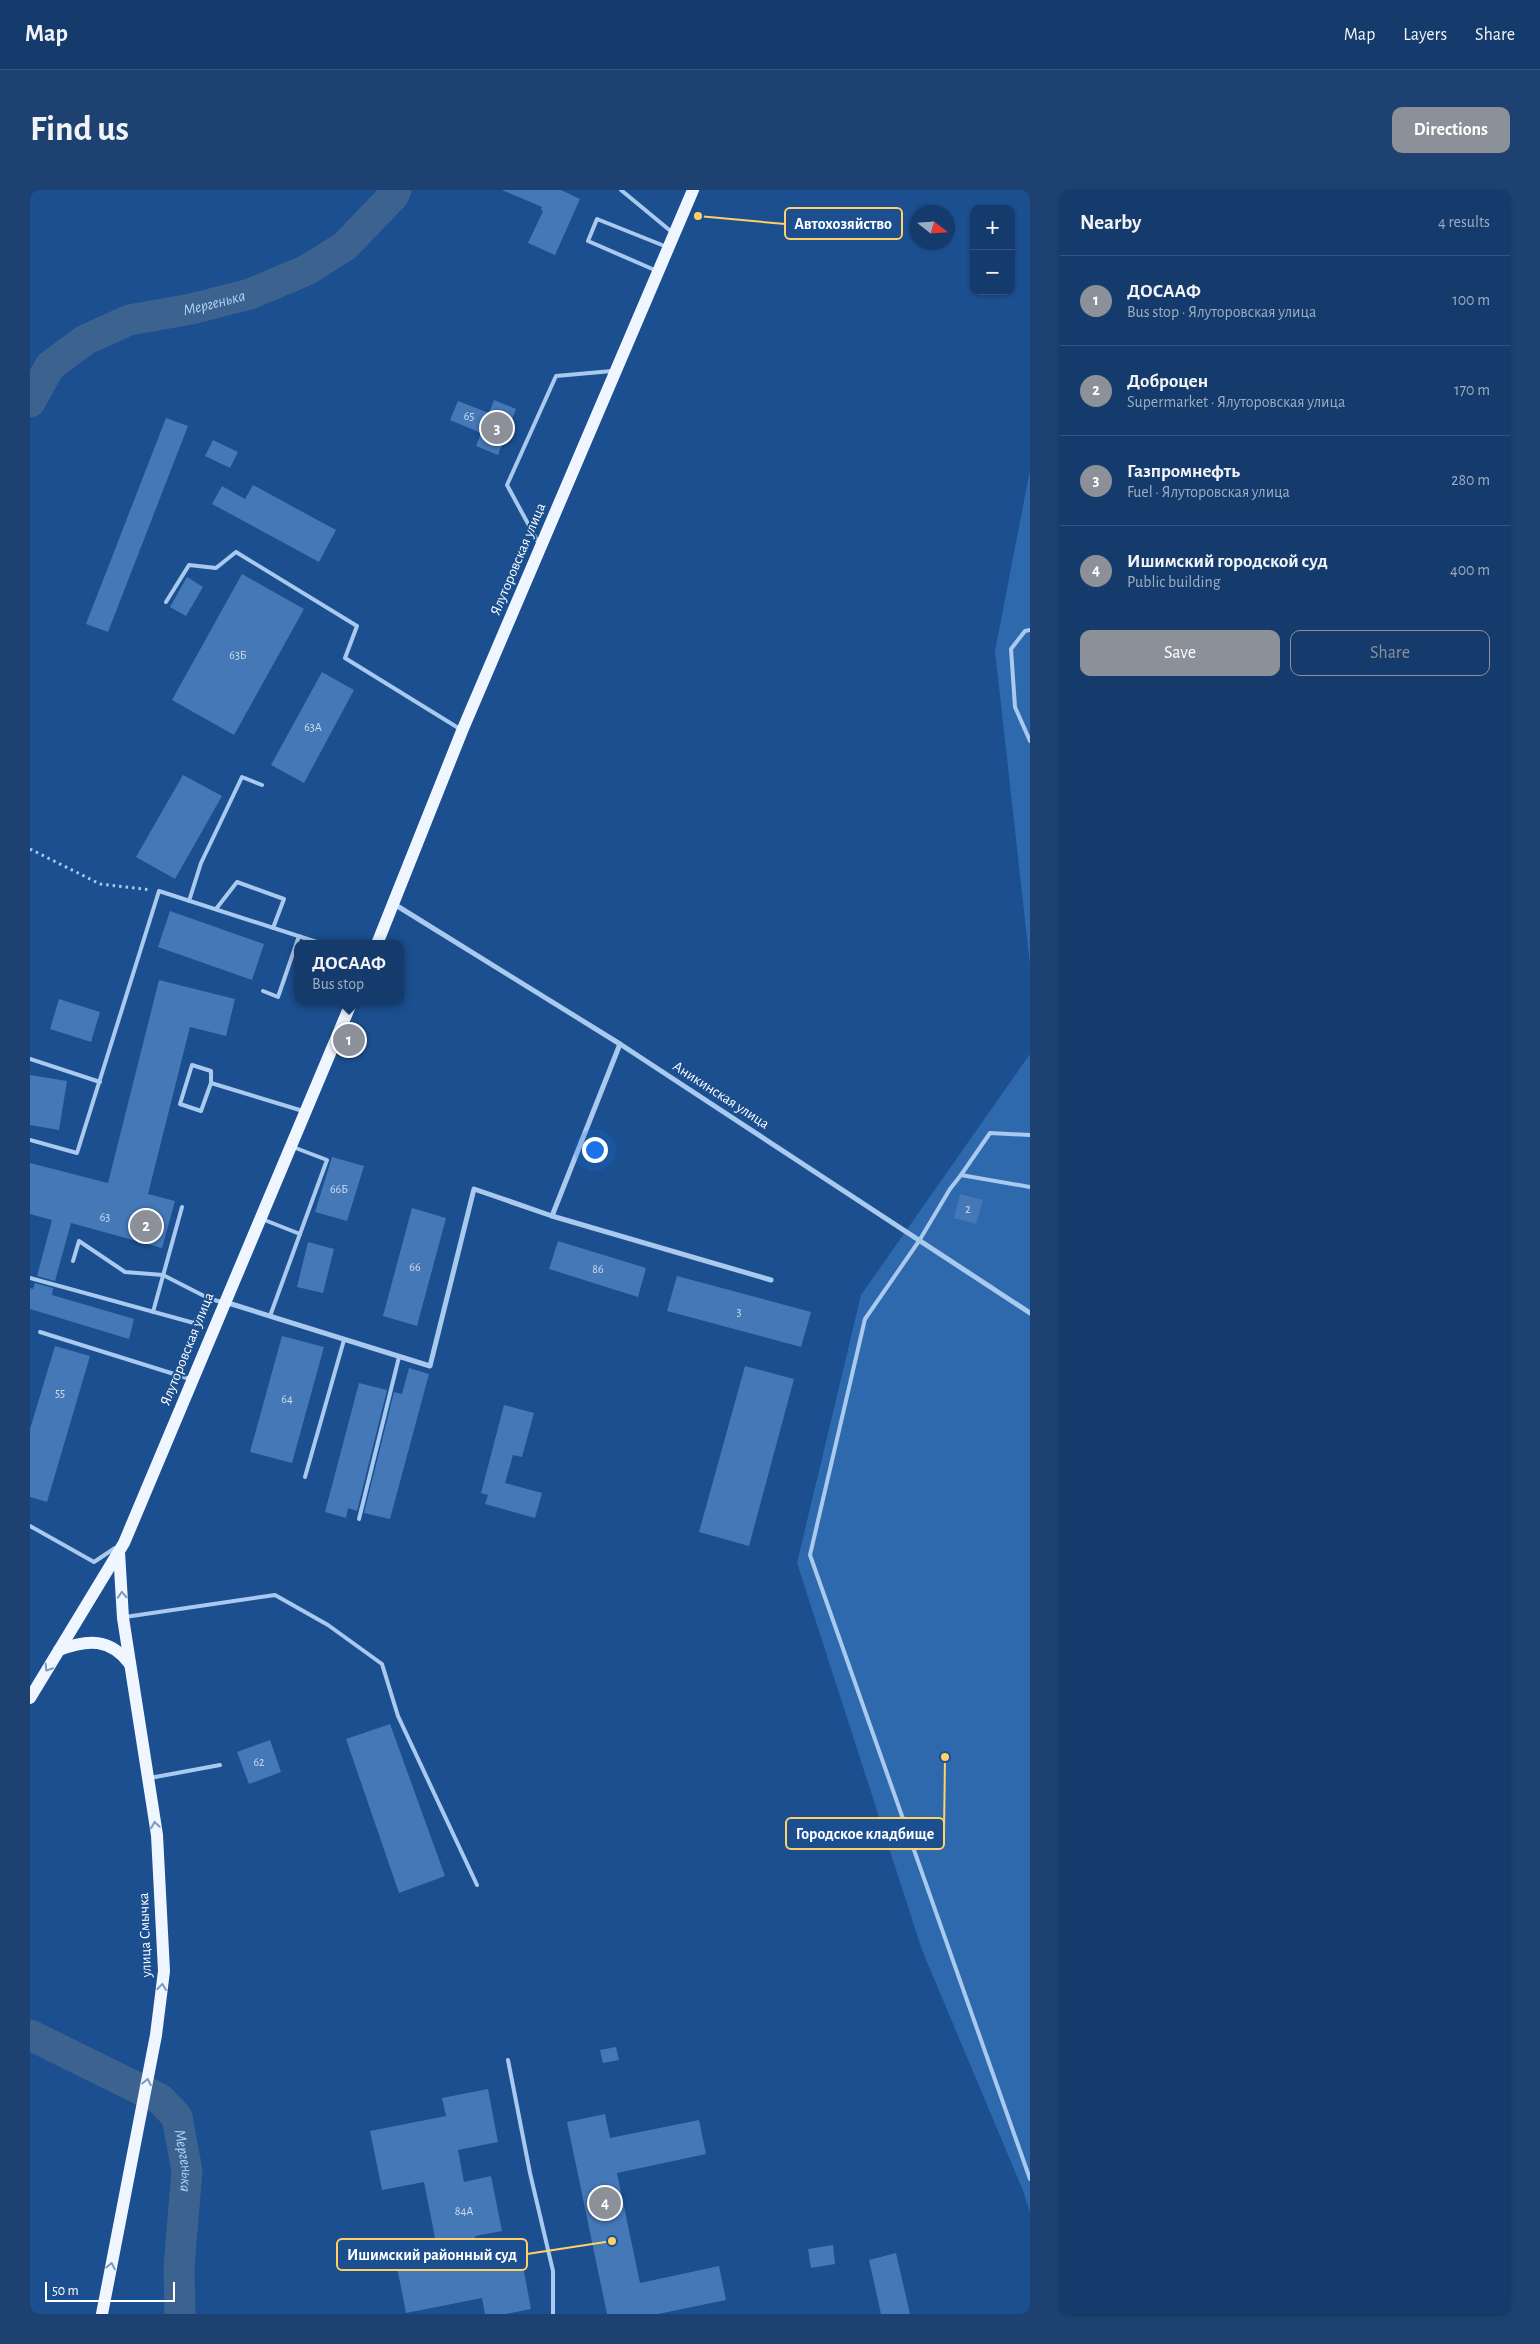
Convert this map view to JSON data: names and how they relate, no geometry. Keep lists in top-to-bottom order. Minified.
{"streets":{"main road":["Ялуторовская улица","улица Смычка"],"street":["Аникинская улица"]},"crossings":[["Ялуторовская улица","Аникинская улица"],["Ялуторовская улица","улица Смычка"]],"one_way":["улица Смычка"],"water":["Мергенька"],"places":["Автохозяйство","Городское кладбище","Ишимский районный суд"],"house_numbers":["65","63Б","63А","66Б","2","63","66","86","3","55","64","62","84А"],"scale_bar":"50 m","north":"right","page":{"header":"Map","nav":["Map","Layers","Share"],"buttons":["Directions",["Save","Share"]],"title":"Find us","heading":["Nearby","4 results"],"map_buttons":["+","−"],"list":[{"mark":"1","name":"ДОСААФ","note":"Bus stop · Ялуторовская улица","value":"100 m"},{"mark":"2","name":"Доброцен","note":"Supermarket · Ялуторовская улица","value":"170 m"},{"mark":"3","name":"Газпромнефть","note":"Fuel · Ялуторовская улица","value":"280 m"},{"mark":"4","name":"Ишимский городской суд","note":"Public building","value":"400 m"}],"pins":["3","1","2","4"],"popup":["ДОСААФ","Bus stop"],"scale":"50 m"}}
